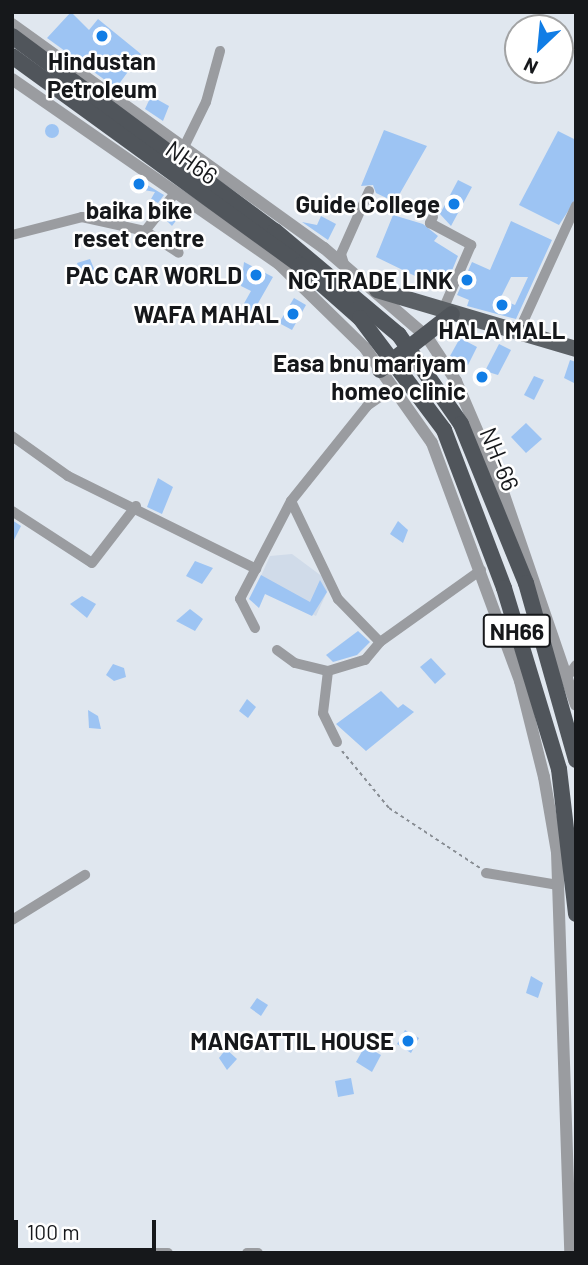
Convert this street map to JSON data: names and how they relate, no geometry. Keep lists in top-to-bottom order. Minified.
{"streets":{"highway":["NH66","NH-66"]},"places":["Hindustan Petroleum","baika bike reset centre","Guide College","PAC CAR WORLD","NC TRADE LINK","HALA MALL","WAFA MAHAL","Easa bnu mariyam homeo clinic","MANGATTIL HOUSE"],"scale_bar":"100 m","north":"bottom left"}
